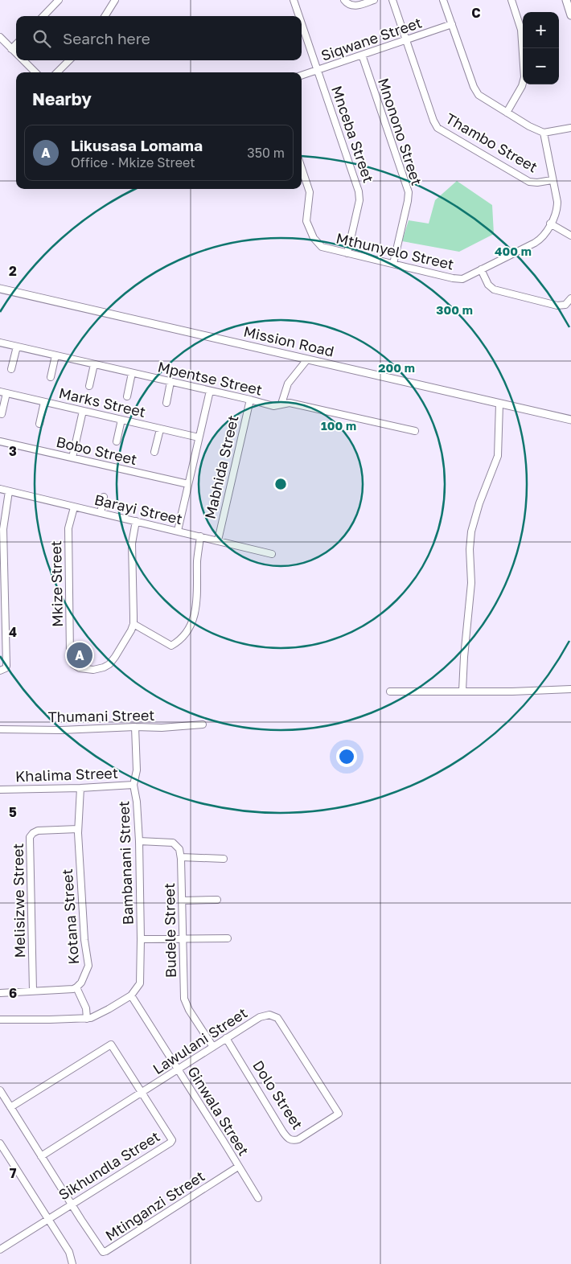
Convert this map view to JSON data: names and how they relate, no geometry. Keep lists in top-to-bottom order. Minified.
{"streets":{"street":["Siqwane Street","Mnonono Street","Mnceba Street","Thambo Street","Mthunyelo Street","Mission Road","Mpentse Street","Marks Street","Bobo Street","Mabhida Street","Barayi Street","Mkize Street","Thumani Street","Khalima Street","Bambanani Street","Melisizwe Street","Kotana Street","Budele Street","Lawulani Street","Dolo Street","Ginwala Street","Sikhundla Street","Mtinganzi Street"]},"crossings":[["Siqwane Street","Mnonono Street"],["Siqwane Street","Mnceba Street"],["Siqwane Street","Thambo Street"],["Mnonono Street","Mthunyelo Street"],["Mnceba Street","Mthunyelo Street"],["Thambo Street","Mthunyelo Street"],["Mpentse Street","Mabhida Street"],["Mabhida Street","Barayi Street"],["Barayi Street","Mkize Street"],["Thumani Street","Bambanani Street"],["Khalima Street","Bambanani Street"],["Khalima Street","Kotana Street"],["Bambanani Street","Ginwala Street"],["Melisizwe Street","Kotana Street"],["Budele Street","Lawulani Street"],["Lawulani Street","Dolo Street"],["Lawulani Street","Ginwala Street"],["Lawulani Street","Sikhundla Street"],["Lawulani Street","Mtinganzi Street"],["Ginwala Street","Mtinganzi Street"],["Sikhundla Street","Mtinganzi Street"]],"page":{"map_buttons":["+","−"],"search":"Search here","heading":"Nearby","list":[{"mark":"A","name":"Likusasa Lomama","note":"Office · Mkize Street","value":"350 m"}],"pins":"A"},"grid":{"columns":["C"],"rows":["2","3","4","5","6","7"]},"rings":["400 m","300 m","200 m","100 m"]}
